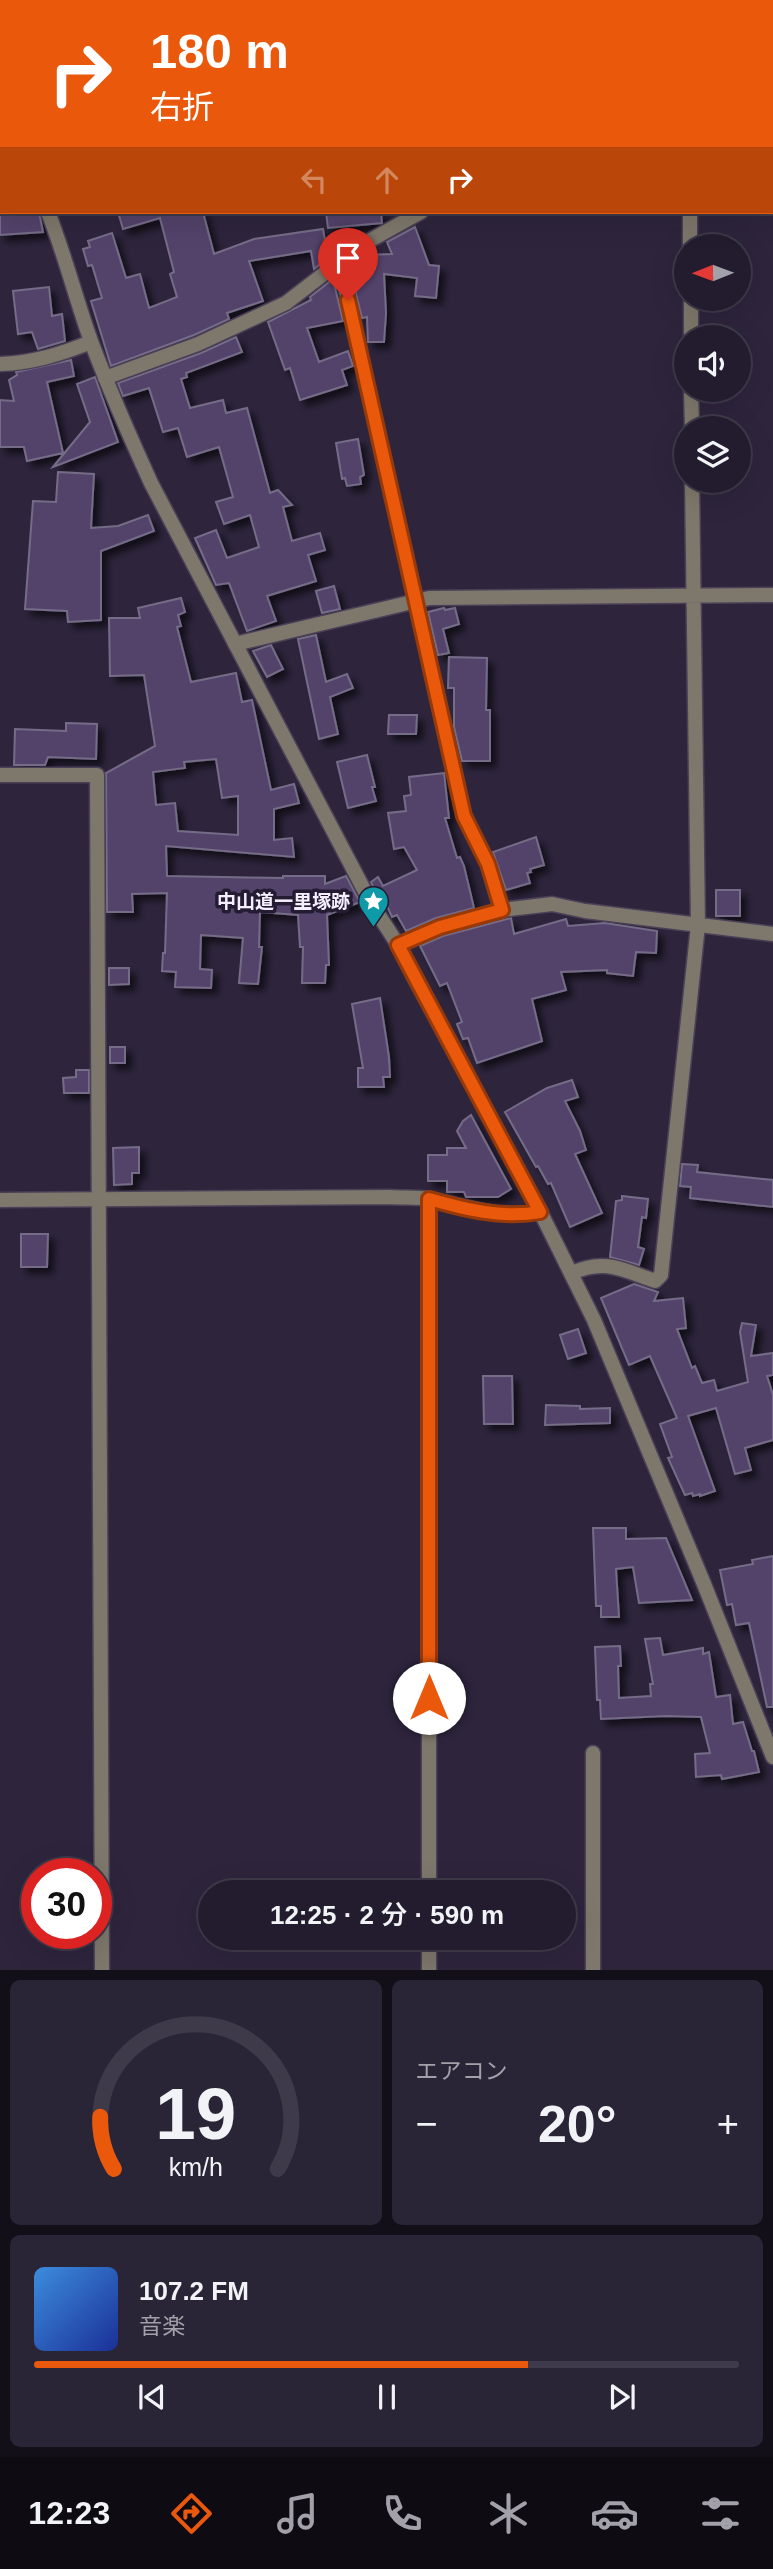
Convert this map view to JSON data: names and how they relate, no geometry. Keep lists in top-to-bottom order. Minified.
{"places":{"place":["中山道一里塚跡"]},"north":"left","page":{"turn":["180 m","右折"],"limit":"30","trip":"12:25 · 2 分 · 590 m","tile":"エアコン","heat":["−","20°","+"],"song":["107.2 FM","音楽"],"tabs":"12:23","gauge":["19","km/h"]}}
